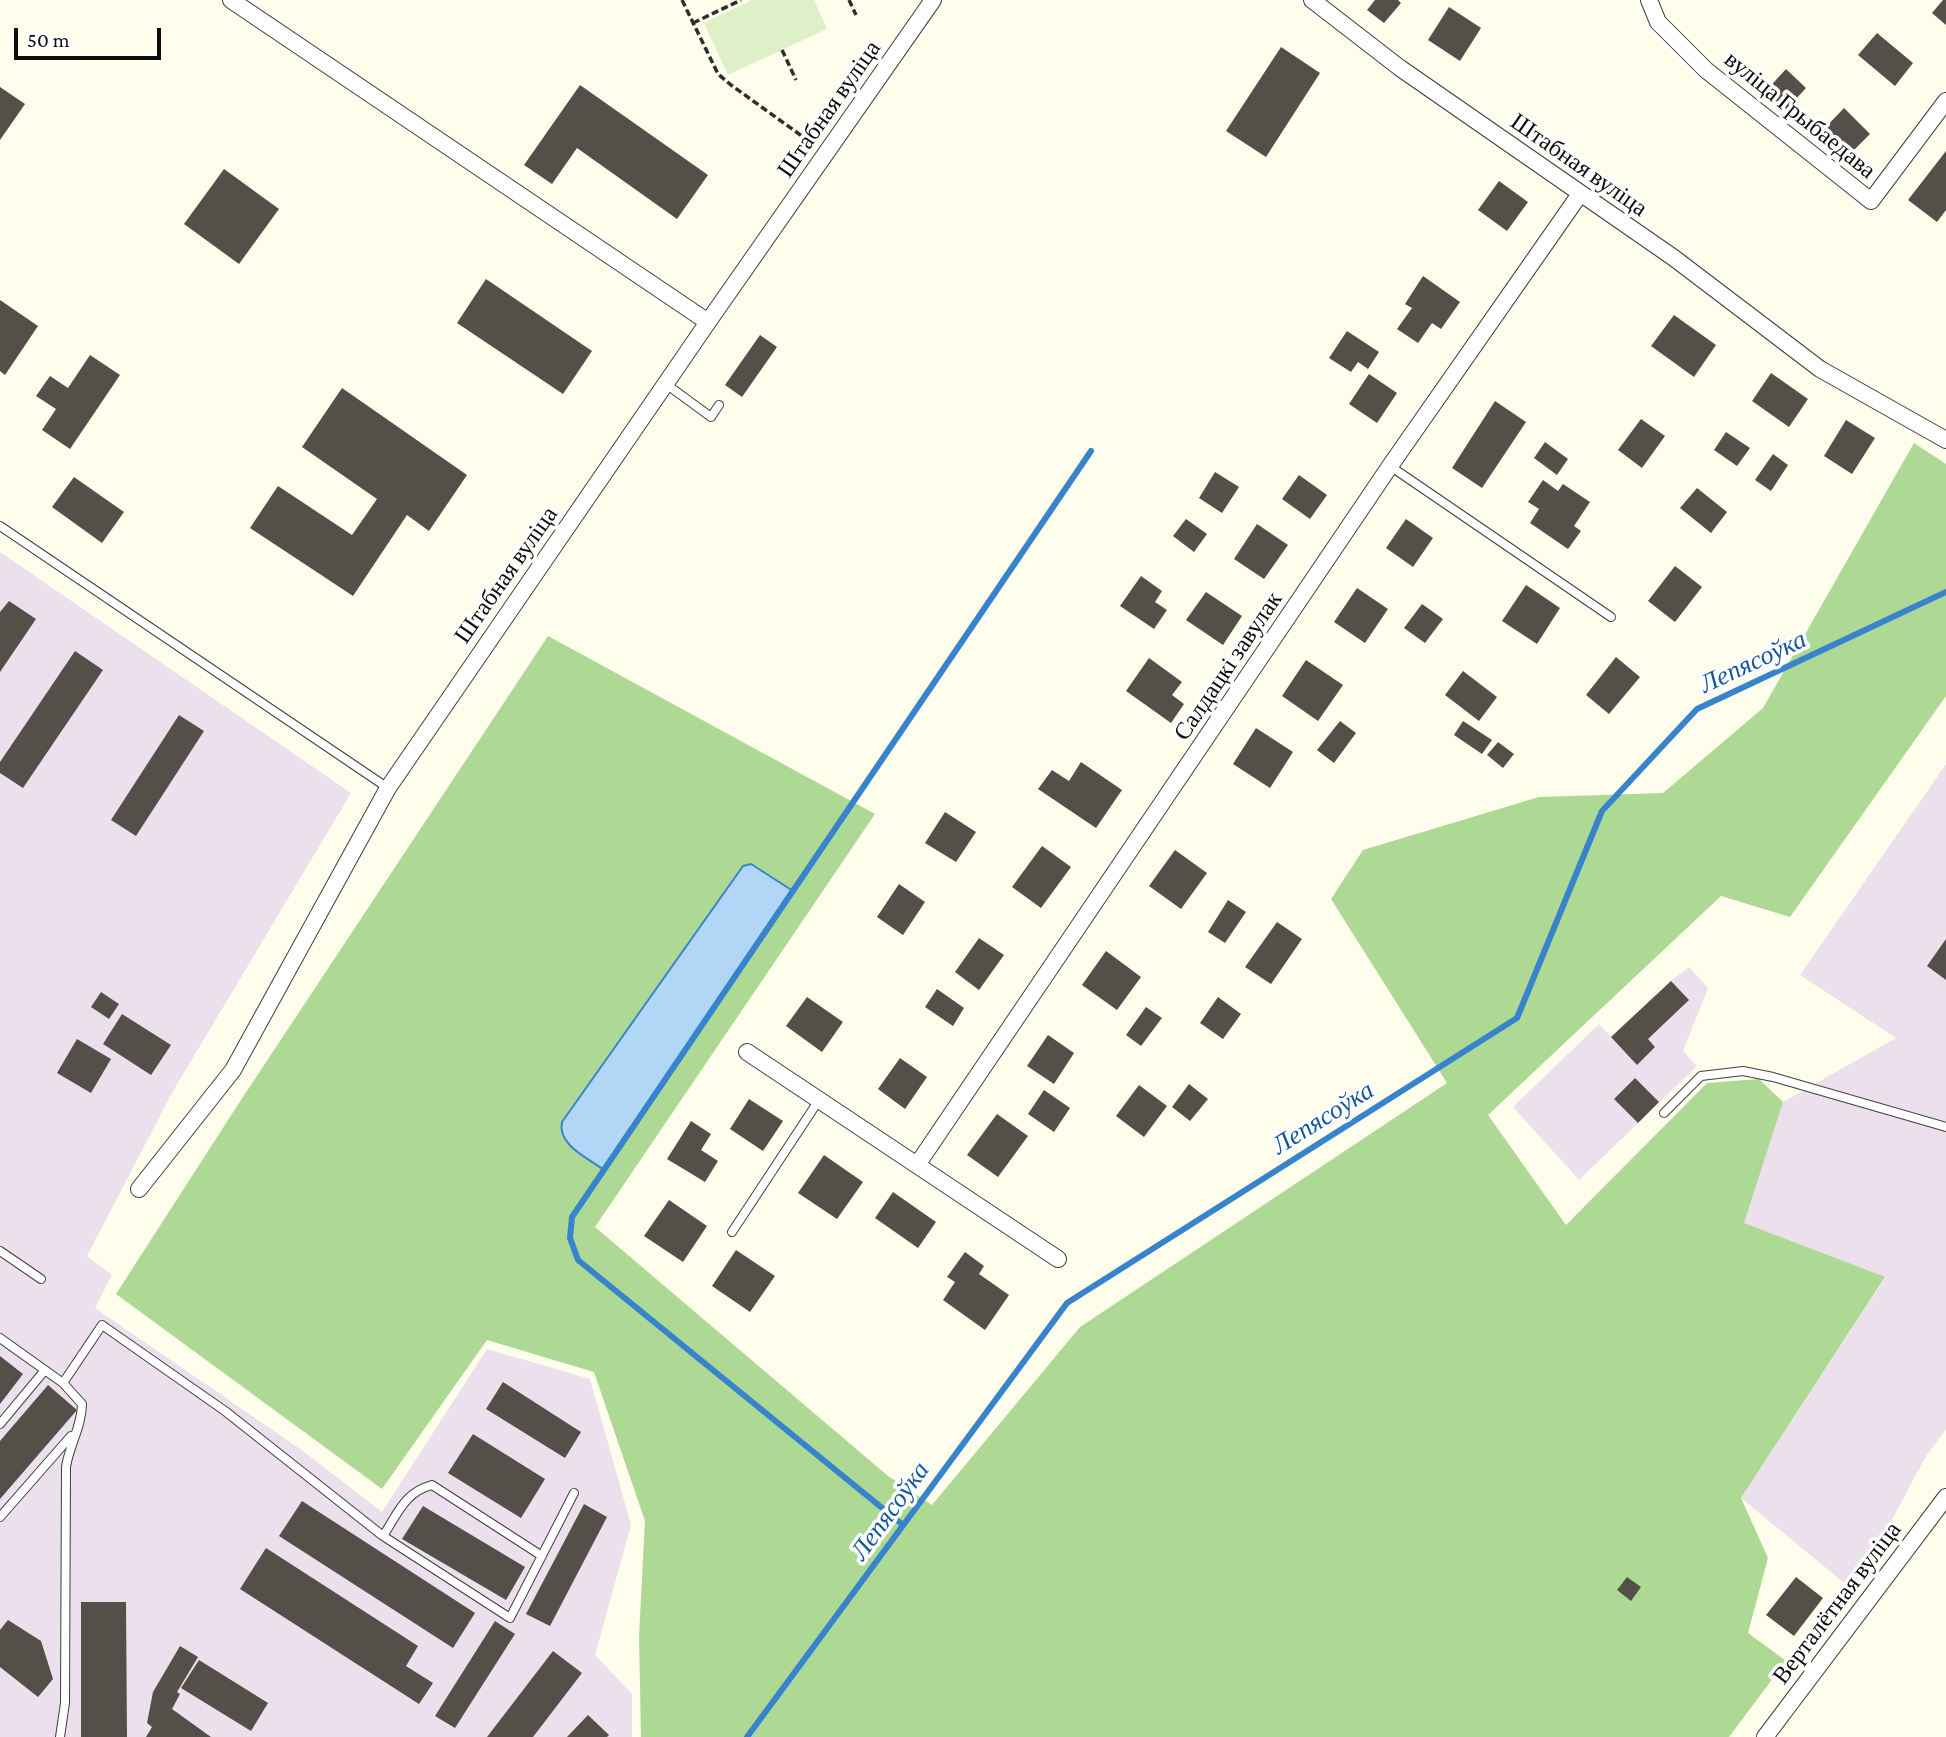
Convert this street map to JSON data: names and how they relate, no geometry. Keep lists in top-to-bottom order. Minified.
{"streets":{"street":["Штабная вуліца","вуліца Грыбаедава","Салдацкі завулак","Верталётная вуліца"]},"crossings":[["Штабная вуліца","Салдацкі завулак"]],"water":["Лепясоўка"],"scale_bar":"50 m"}
